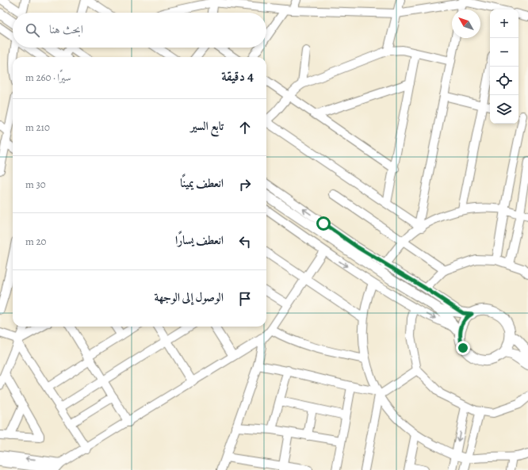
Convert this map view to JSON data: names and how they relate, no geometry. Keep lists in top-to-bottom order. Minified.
{"north":"top left","page":{"map_buttons":["+","−"],"search":"ابحث هنا","heading":["4 دقيقة","سيرًا · 260 m"],"list":[["تابع السير","210 m"],["انعطف يمينًا","30 m"],["انعطف يسارًا","20 m"],"الوصول إلى الوجهة"]}}
